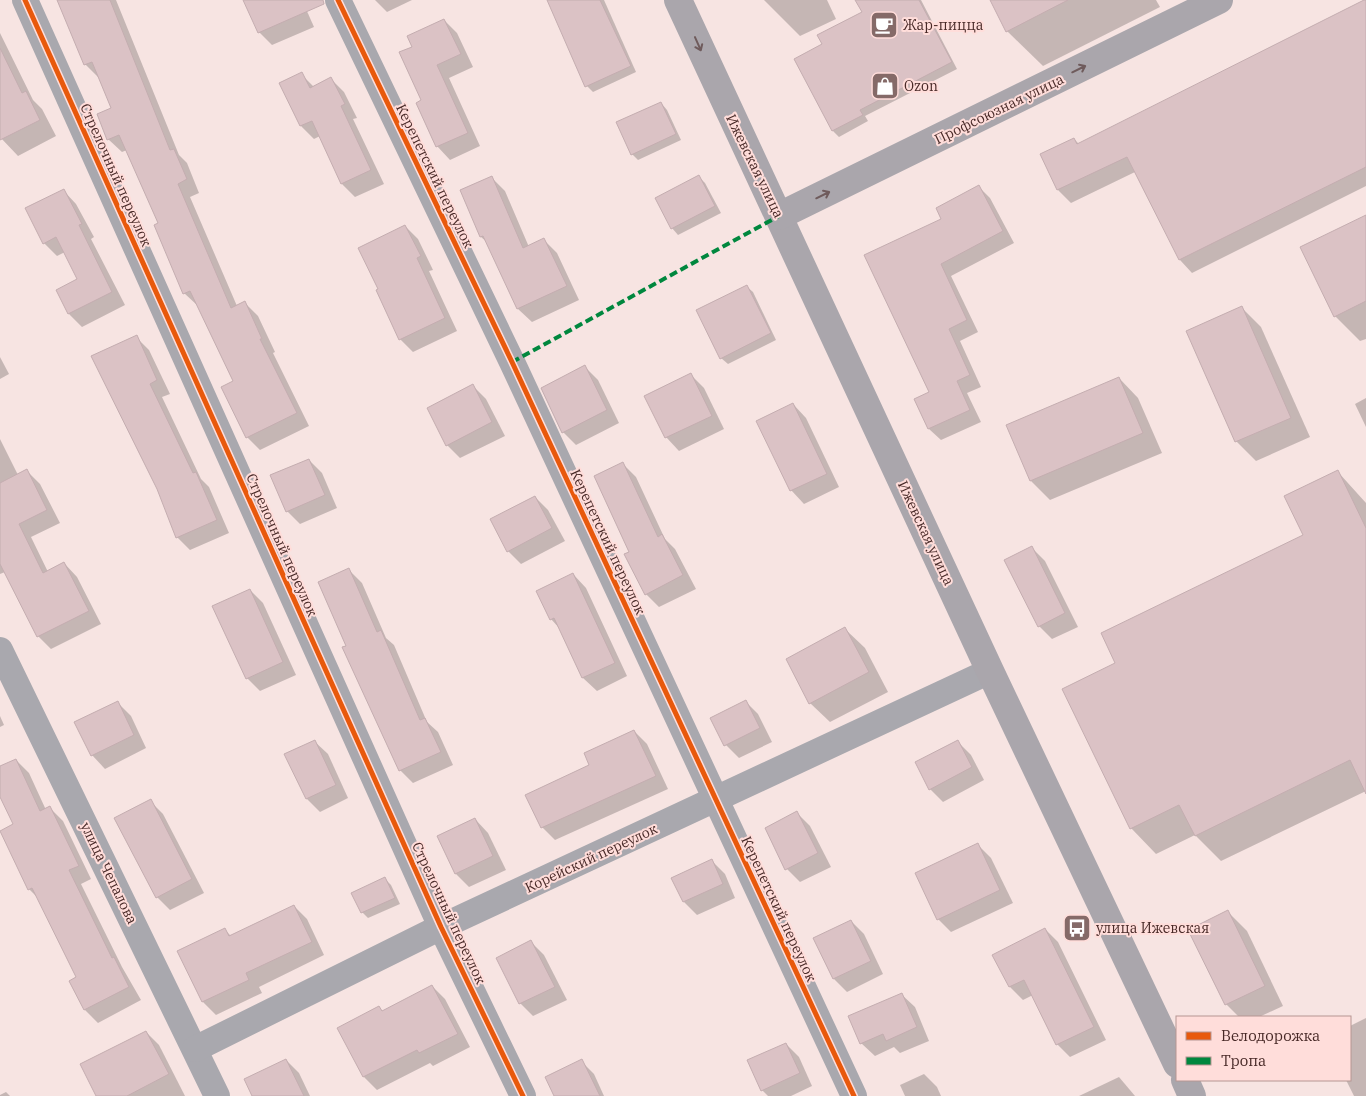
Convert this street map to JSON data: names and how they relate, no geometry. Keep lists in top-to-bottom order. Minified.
{"streets":{"main road":["Профсоюзная улица","Ижевская улица"],"street":["Стрелочный переулок","Керепетский переулок","Корейский переулок","улица Чепалова"]},"crossings":[["Профсоюзная улица","Ижевская улица"],["Ижевская улица","Корейский переулок"],["Стрелочный переулок","Корейский переулок"],["Керепетский переулок","Корейский переулок"],["Корейский переулок","улица Чепалова"]],"one_way":["Профсоюзная улица"],"places":{"cafe":["Жар-пицца"],"shop":["Ozon"],"bus stop":["улица Ижевская"]},"legend":["Велодорожка","Тропа"]}
